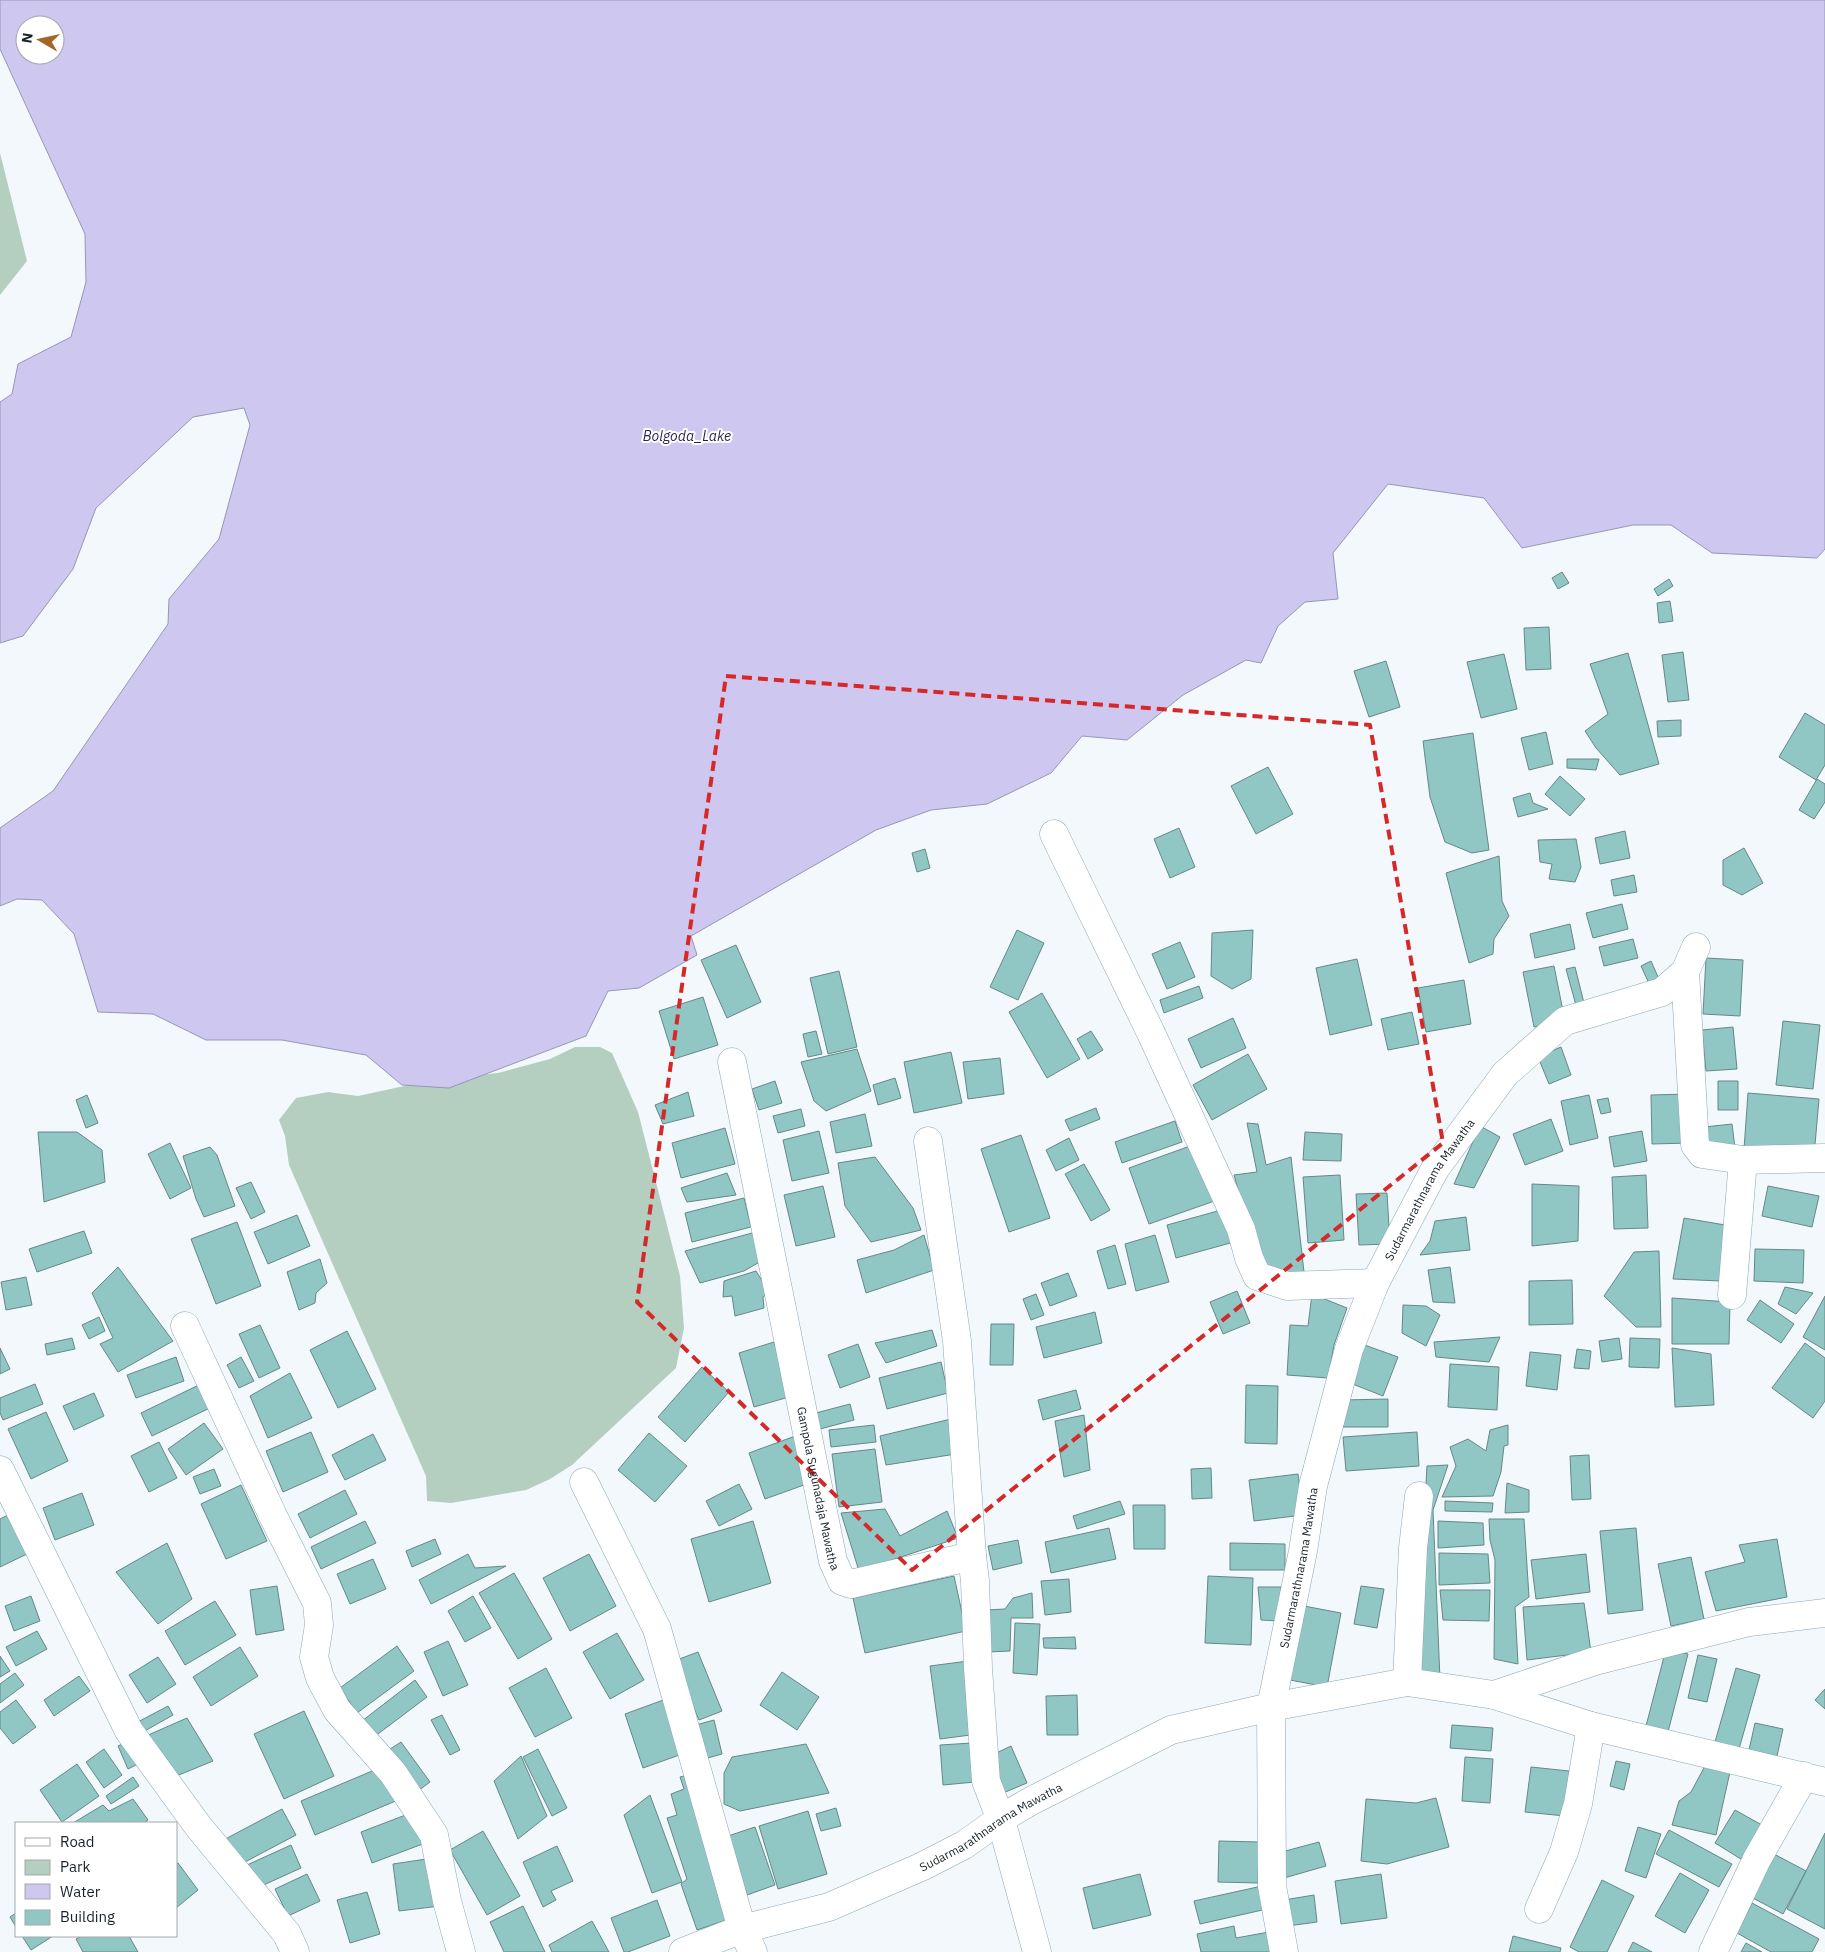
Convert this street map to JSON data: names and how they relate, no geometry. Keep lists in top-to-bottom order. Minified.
{"streets":{"street":["Sudarmarathnarama Mawatha","Gampola Sugunadaja Mawatha"]},"water":["Bolgoda_Lake"],"legend":["Road","Park","Water","Building"],"north":"left"}
